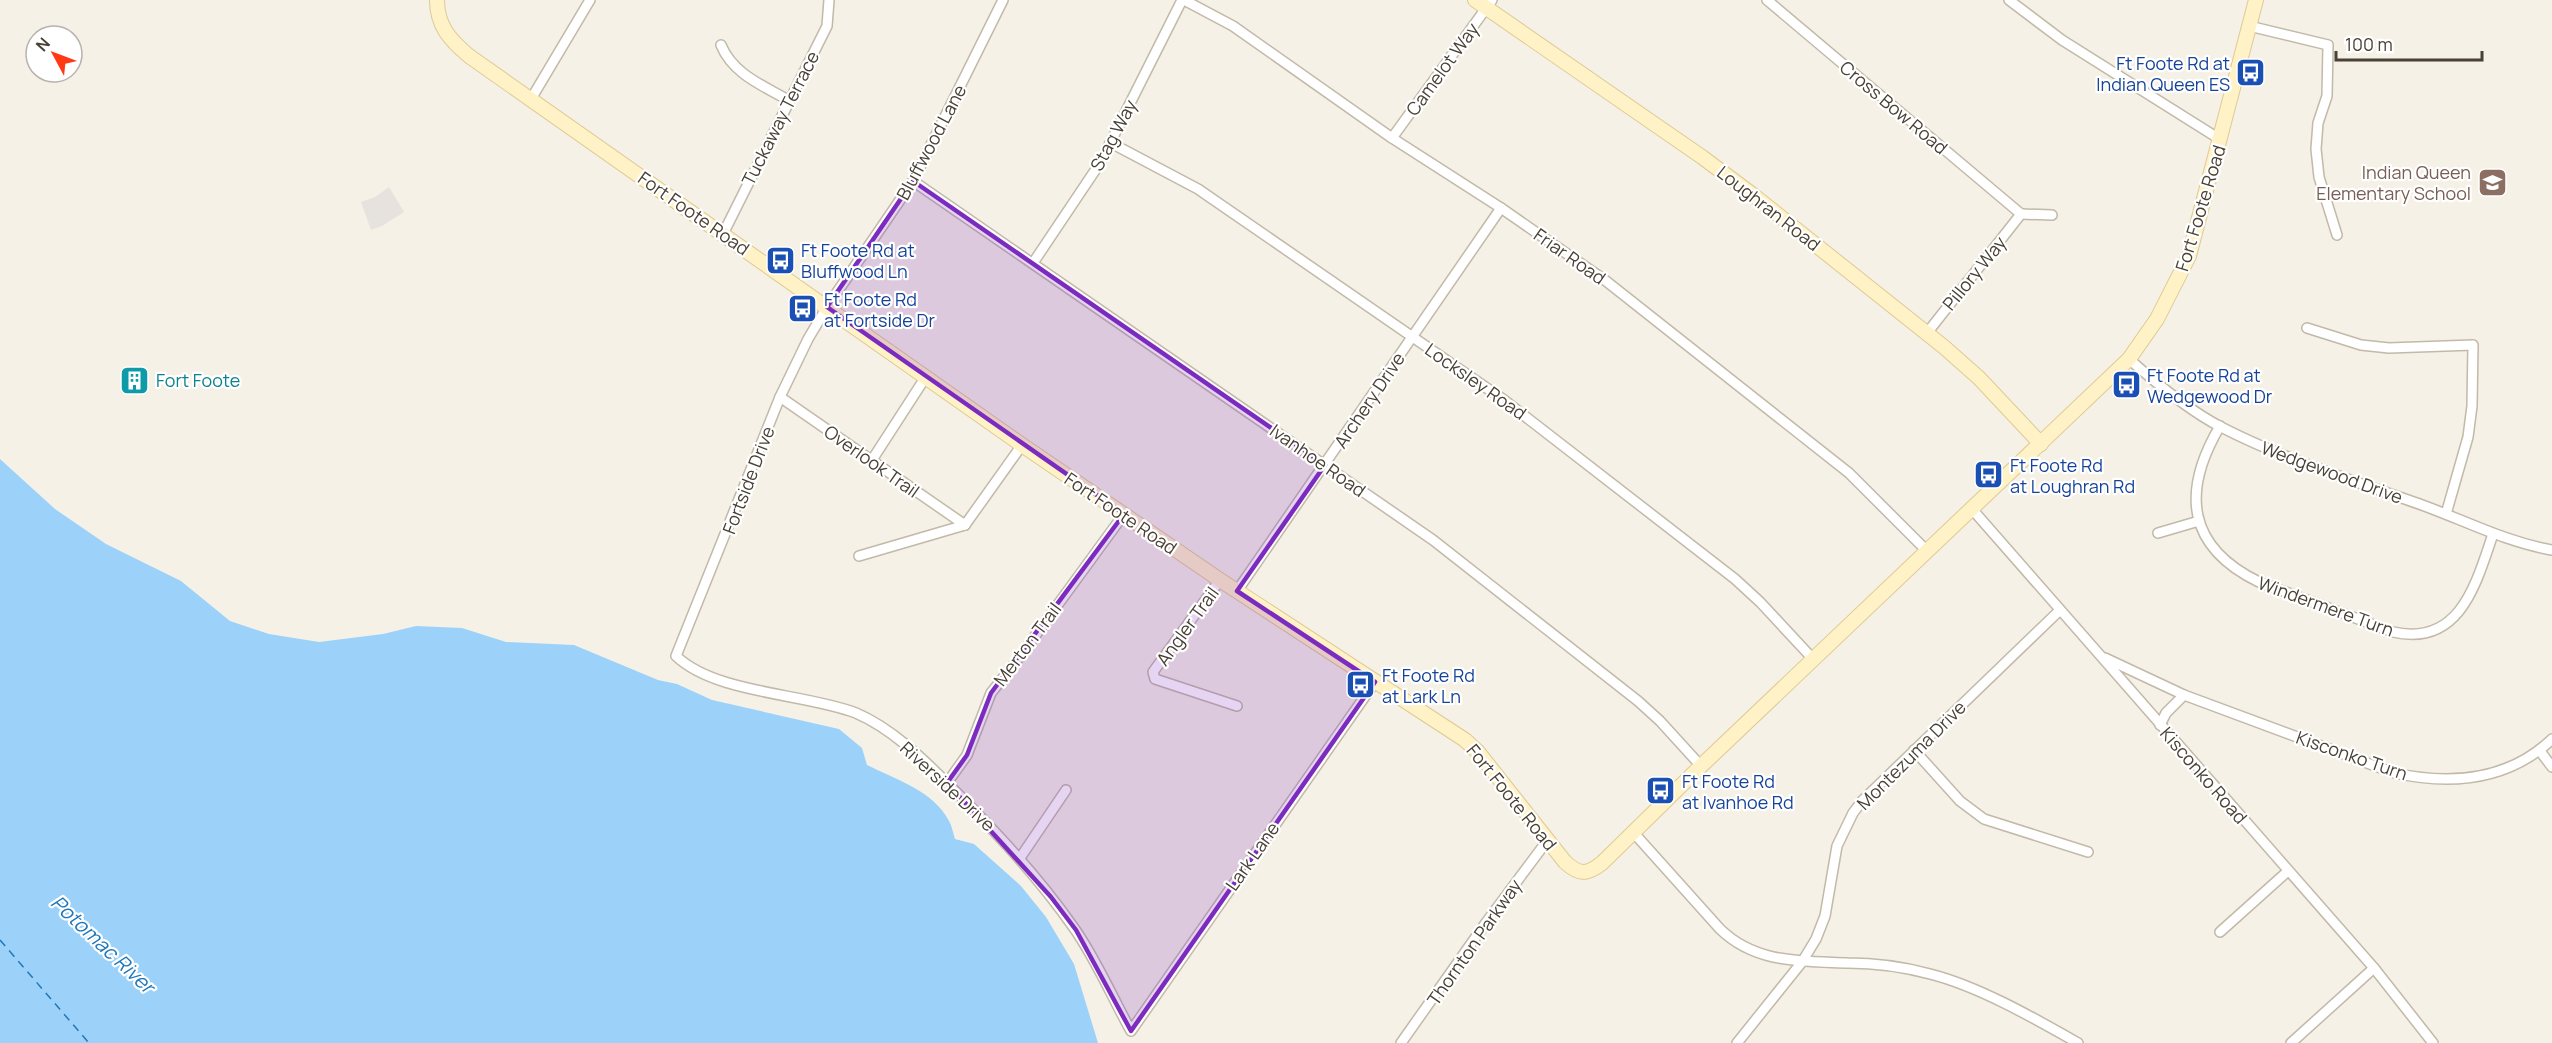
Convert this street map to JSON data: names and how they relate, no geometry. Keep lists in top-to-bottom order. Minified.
{"streets":{"street":["Camelot Way","Cross Bow Road","Tuckaway Terrace","Stag Way","Bluffwood Lane","Loughran Road","Fort Foote Road","Friar Road","Pillory Way","Locksley Road","Archery Drive","Ivanhoe Road","Overlook Trail","Wedgewood Drive","Fortside Drive","Windermere Turn","Angler Trail","Merton Trail","Montezuma Drive","Kisconko Turn","Kisconko Road","Riverside Drive","Lark Lane","Thornton Parkway"]},"crossings":[["Camelot Way","Loughran Road"],["Camelot Way","Friar Road"],["Cross Bow Road","Pillory Way"],["Tuckaway Terrace","Fort Foote Road"],["Stag Way","Friar Road"],["Stag Way","Locksley Road"],["Stag Way","Ivanhoe Road"],["Bluffwood Lane","Fort Foote Road"],["Bluffwood Lane","Ivanhoe Road"],["Bluffwood Lane","Fortside Drive"],["Loughran Road","Fort Foote Road"],["Loughran Road","Pillory Way"],["Fort Foote Road","Friar Road"],["Fort Foote Road","Locksley Road"],["Fort Foote Road","Archery Drive"],["Fort Foote Road","Ivanhoe Road"],["Fort Foote Road","Wedgewood Drive"],["Fort Foote Road","Fortside Drive"],["Fort Foote Road","Angler Trail"],["Fort Foote Road","Merton Trail"],["Fort Foote Road","Kisconko Road"],["Fort Foote Road","Lark Lane"],["Fort Foote Road","Thornton Parkway"],["Friar Road","Archery Drive"],["Locksley Road","Archery Drive"],["Archery Drive","Ivanhoe Road"],["Overlook Trail","Fortside Drive"],["Wedgewood Drive","Windermere Turn"],["Fortside Drive","Riverside Drive"],["Merton Trail","Riverside Drive"],["Montezuma Drive","Kisconko Road"],["Kisconko Turn","Kisconko Road"],["Riverside Drive","Lark Lane"]],"water":["Potomac River"],"places":{"bus stop":["Ft Foote Rd at Indian Queen ES","Ft Foote Rd at Bluffwood Ln","Ft Foote Rd at Fortside Dr","Ft Foote Rd at Wedgewood Dr","Ft Foote Rd at Loughran Rd","Ft Foote Rd at Lark Ln","Ft Foote Rd at Ivanhoe Rd"],"school or university":["Indian Queen Elementary School"],"building":["Fort Foote"]},"scale_bar":"100 m","north":"top left"}
